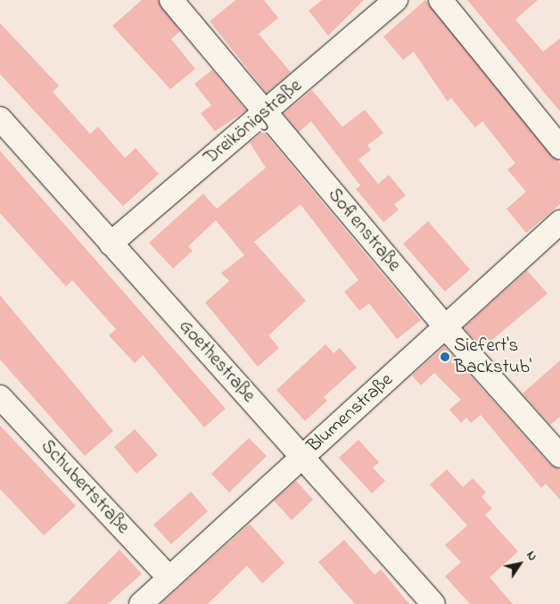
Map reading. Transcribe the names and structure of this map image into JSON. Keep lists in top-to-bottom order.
{
  "streets": {
    "street": [
      "Dreikönigstraße",
      "Sofienstraße",
      "Goethestraße",
      "Blumenstraße",
      "Schubertstraße"
    ]
  },
  "crossings": [
    ["Dreikönigstraße", "Sofienstraße"],
    ["Dreikönigstraße", "Goethestraße"],
    ["Sofienstraße", "Blumenstraße"],
    ["Goethestraße", "Blumenstraße"],
    ["Blumenstraße", "Schubertstraße"]
  ],
  "places": ["Siefert's Backstub'"],
  "north": "top right"
}
